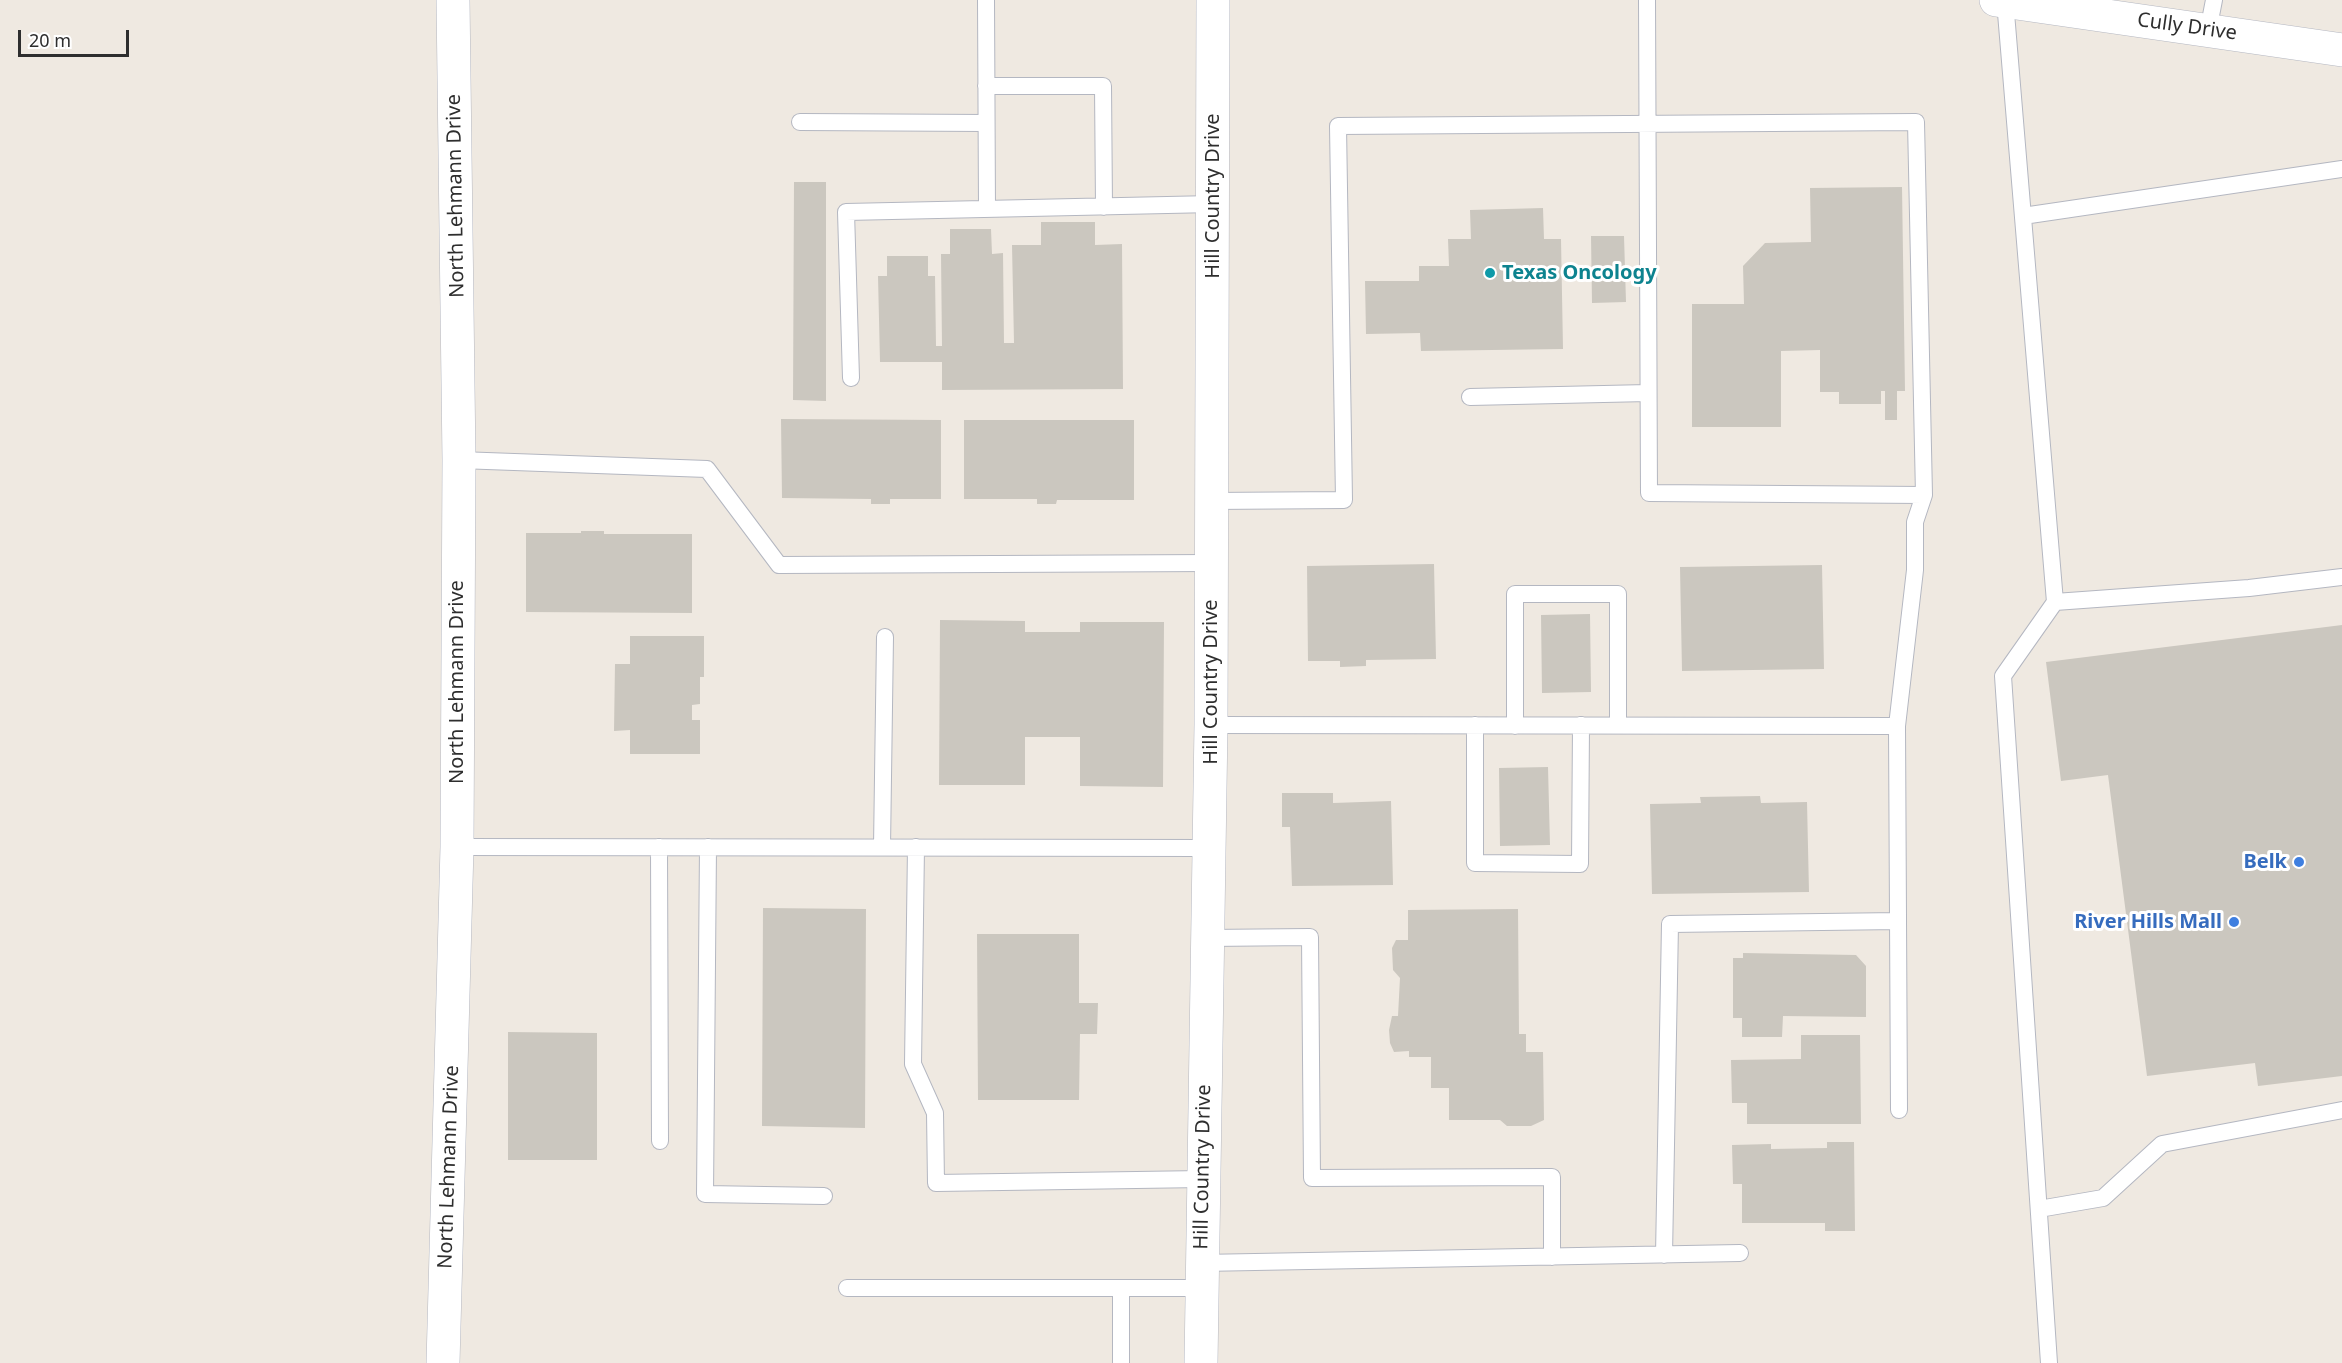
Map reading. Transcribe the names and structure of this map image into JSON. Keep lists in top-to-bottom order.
{
  "streets": {
    "street": ["Cully Drive", "North Lehmann Drive", "Hill Country Drive"]
  },
  "places": ["Texas Oncology", "Belk", "River Hills Mall"],
  "scale_bar": "20 m"
}
